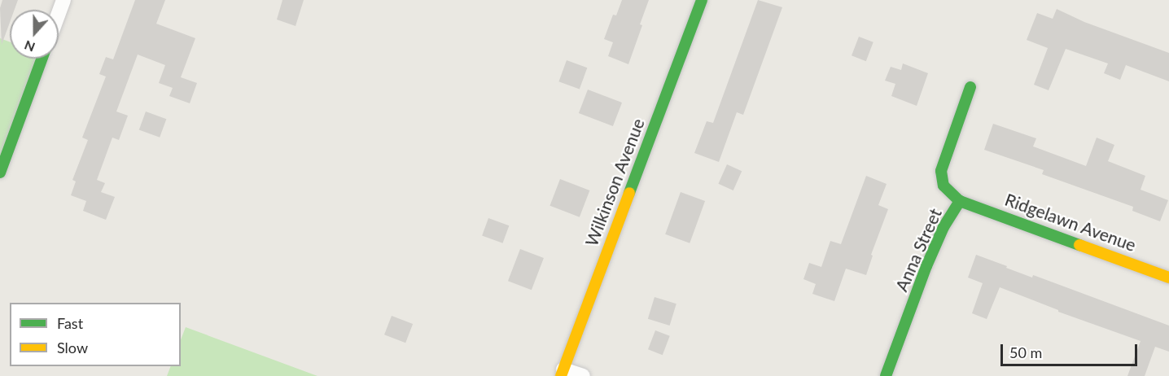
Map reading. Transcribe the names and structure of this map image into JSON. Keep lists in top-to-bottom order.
{
  "streets": {
    "street": ["Wilkinson Avenue", "Ridgelawn Avenue", "Anna Street"]
  },
  "crossings": [
    ["Ridgelawn Avenue", "Anna Street"]
  ],
  "legend": ["Fast", "Slow"],
  "scale_bar": "50 m",
  "north": "bottom"
}
